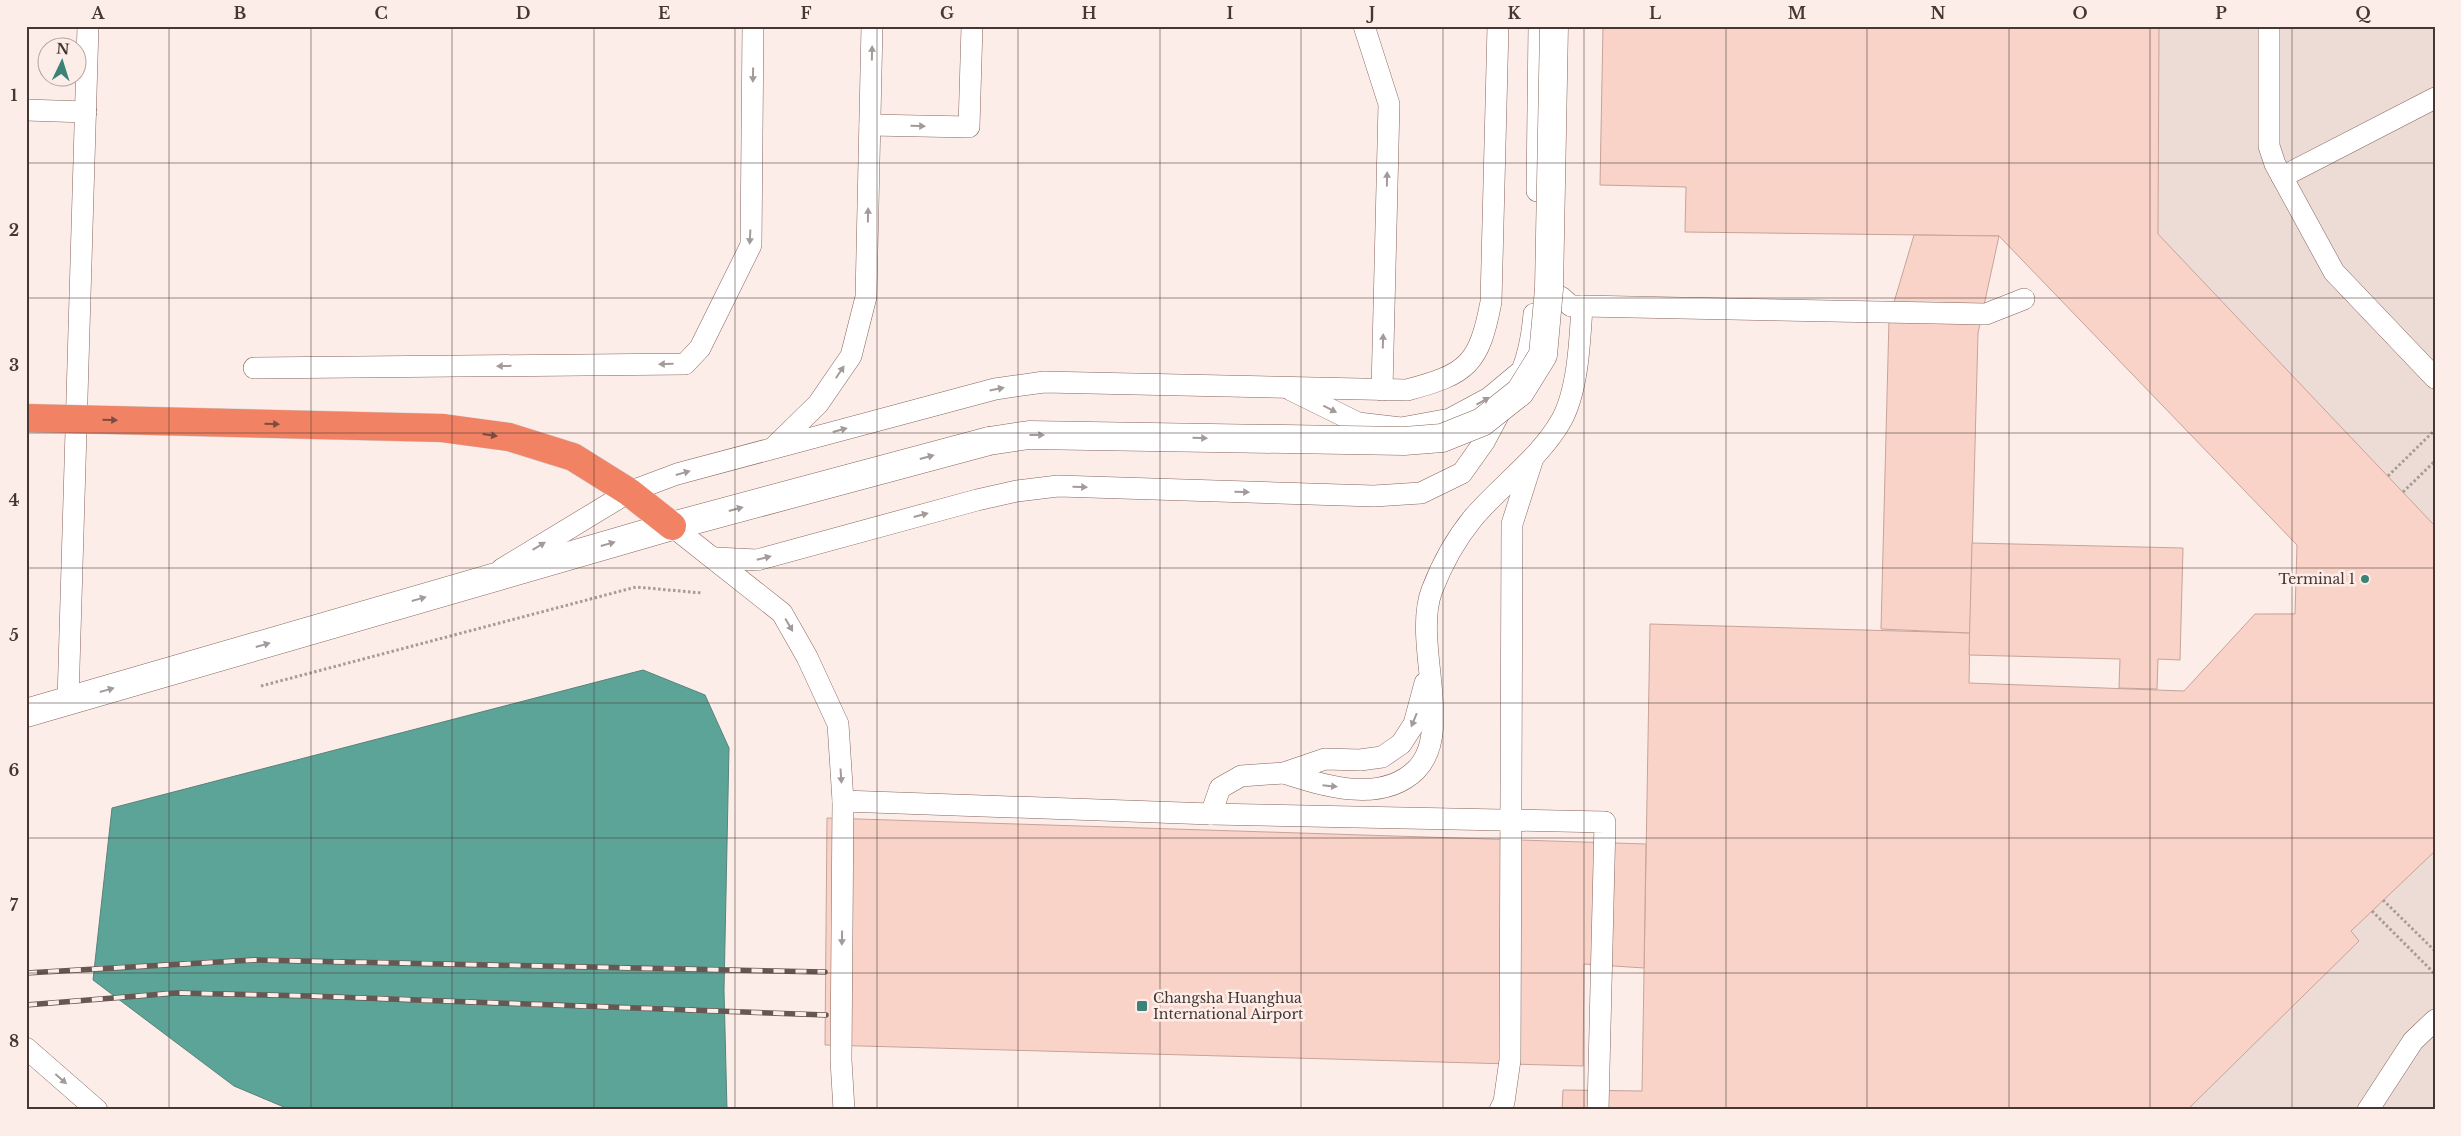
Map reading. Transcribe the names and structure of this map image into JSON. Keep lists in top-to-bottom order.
{
  "places": {
    "other": ["Terminal 1"],
    "transit": ["Changsha Huanghua International Airport"]
  },
  "north": "top",
  "grid": {
    "columns": [
      "A",
      "B",
      "C",
      "D",
      "E",
      "F",
      "G",
      "H",
      "I",
      "J",
      "K",
      "L",
      "M",
      "N",
      "O",
      "P",
      "Q"
    ],
    "rows": [
      "1",
      "2",
      "3",
      "4",
      "5",
      "6",
      "7",
      "8"
    ]
  }
}
